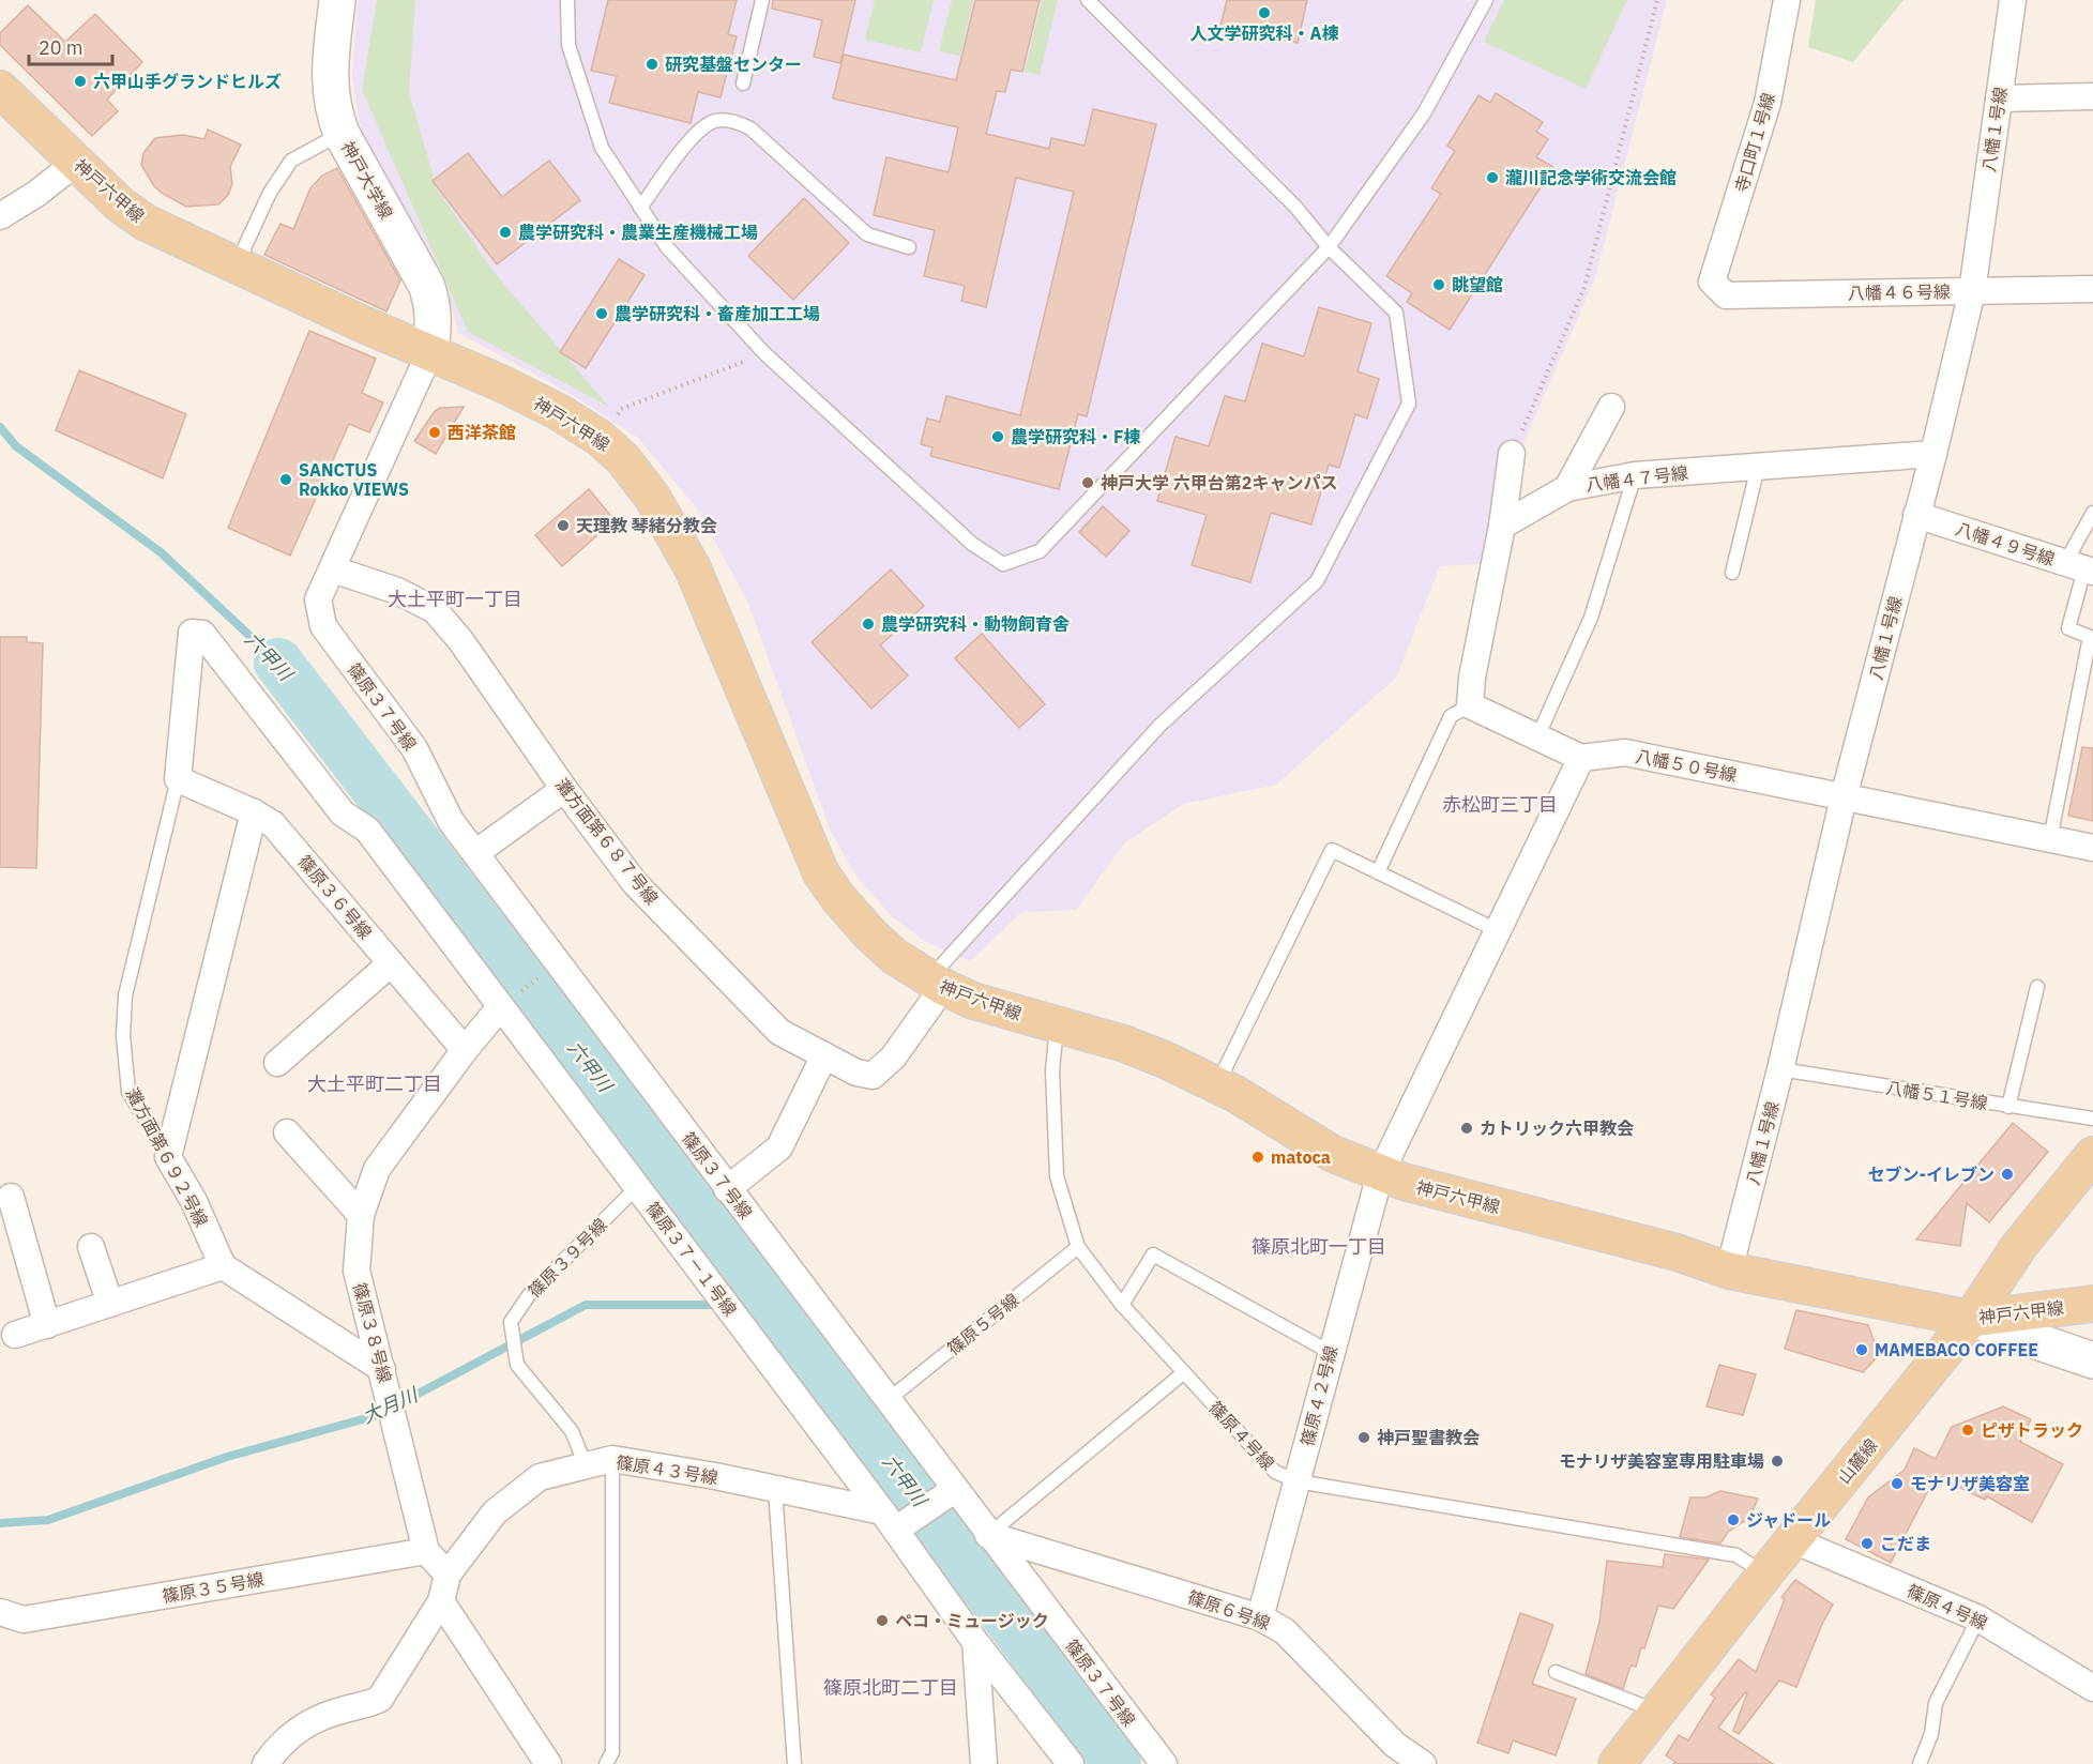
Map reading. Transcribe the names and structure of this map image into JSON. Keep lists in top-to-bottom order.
{
  "streets": {
    "main road": ["神戸六甲線", "山麓線"],
    "street": [
      "八幡１号線",
      "寺口町１号線",
      "神戸大学線",
      "八幡４６号線",
      "八幡４７号線",
      "八幡４９号線",
      "篠原３７号線",
      "八幡５０号線",
      "灘方面第６８７号線",
      "篠原３６号線",
      "灘方面第６９２号線",
      "篠原３７－１号線",
      "篠原３８号線",
      "篠原４２号線",
      "篠原４号線",
      "篠原４３号線",
      "篠原３５号線",
      "篠原６号線"
    ],
    "lane": ["八幡５１号線", "篠原３９号線", "篠原５号線"]
  },
  "crossings": [
    ["八幡１号線", "神戸六甲線"],
    ["八幡１号線", "八幡４６号線"],
    ["八幡１号線", "八幡４７号線"],
    ["八幡１号線", "八幡４９号線"],
    ["八幡１号線", "八幡５０号線"],
    ["八幡１号線", "八幡５１号線"],
    ["寺口町１号線", "八幡４６号線"],
    ["神戸大学線", "神戸六甲線"],
    ["神戸大学線", "篠原３７号線"],
    ["神戸六甲線", "篠原３７号線"],
    ["神戸六甲線", "灘方面第６８７号線"],
    ["神戸六甲線", "篠原４２号線"],
    ["神戸六甲線", "篠原４号線"],
    ["神戸六甲線", "山麓線"],
    ["篠原３７号線", "灘方面第６８７号線"],
    ["篠原３７号線", "篠原５号線"],
    ["篠原３７号線", "篠原６号線"],
    ["篠原３６号線", "灘方面第６９２号線"],
    ["篠原３６号線", "篠原３８号線"],
    ["灘方面第６９２号線", "篠原３７－１号線"],
    ["篠原３９号線", "篠原３７－１号線"],
    ["篠原３９号線", "篠原４３号線"],
    ["篠原３７－１号線", "篠原３８号線"],
    ["篠原３７－１号線", "篠原４３号線"],
    ["篠原５号線", "篠原４号線"],
    ["篠原３８号線", "篠原４３号線"],
    ["篠原３８号線", "篠原３５号線"],
    ["篠原４２号線", "篠原４号線"],
    ["篠原４２号線", "篠原６号線"],
    ["篠原４号線", "山麓線"]
  ],
  "districts": [
    "大土平町一丁目",
    "赤松町三丁目",
    "大土平町二丁目",
    "篠原北町一丁目",
    "篠原北町二丁目"
  ],
  "water": ["六甲川", "大月川"],
  "places": [
    "人文学研究科・A棟",
    "研究基盤センター",
    "六甲山手グランドヒルズ",
    "瀧川記念学術交流会館",
    "農学研究科・農業生産機械工場",
    "眺望館",
    "農学研究科・畜産加工工場",
    "西洋茶館",
    "農学研究科・F棟",
    "SANCTUS Rokko VIEWS",
    "神戸大学 六甲台第2キャンパス",
    "天理教 琴緒分教会",
    "農学研究科・動物飼育舎",
    "カトリック六甲教会",
    "matoca",
    "セブン-イレブン",
    "MAMEBACO COFFEE",
    "ピザトラック",
    "神戸聖書教会",
    "モナリザ美容室専用駐車場",
    "モナリザ美容室",
    "ジャドール",
    "こだま",
    "ペコ・ミュージック"
  ],
  "scale_bar": "20 m"
}
